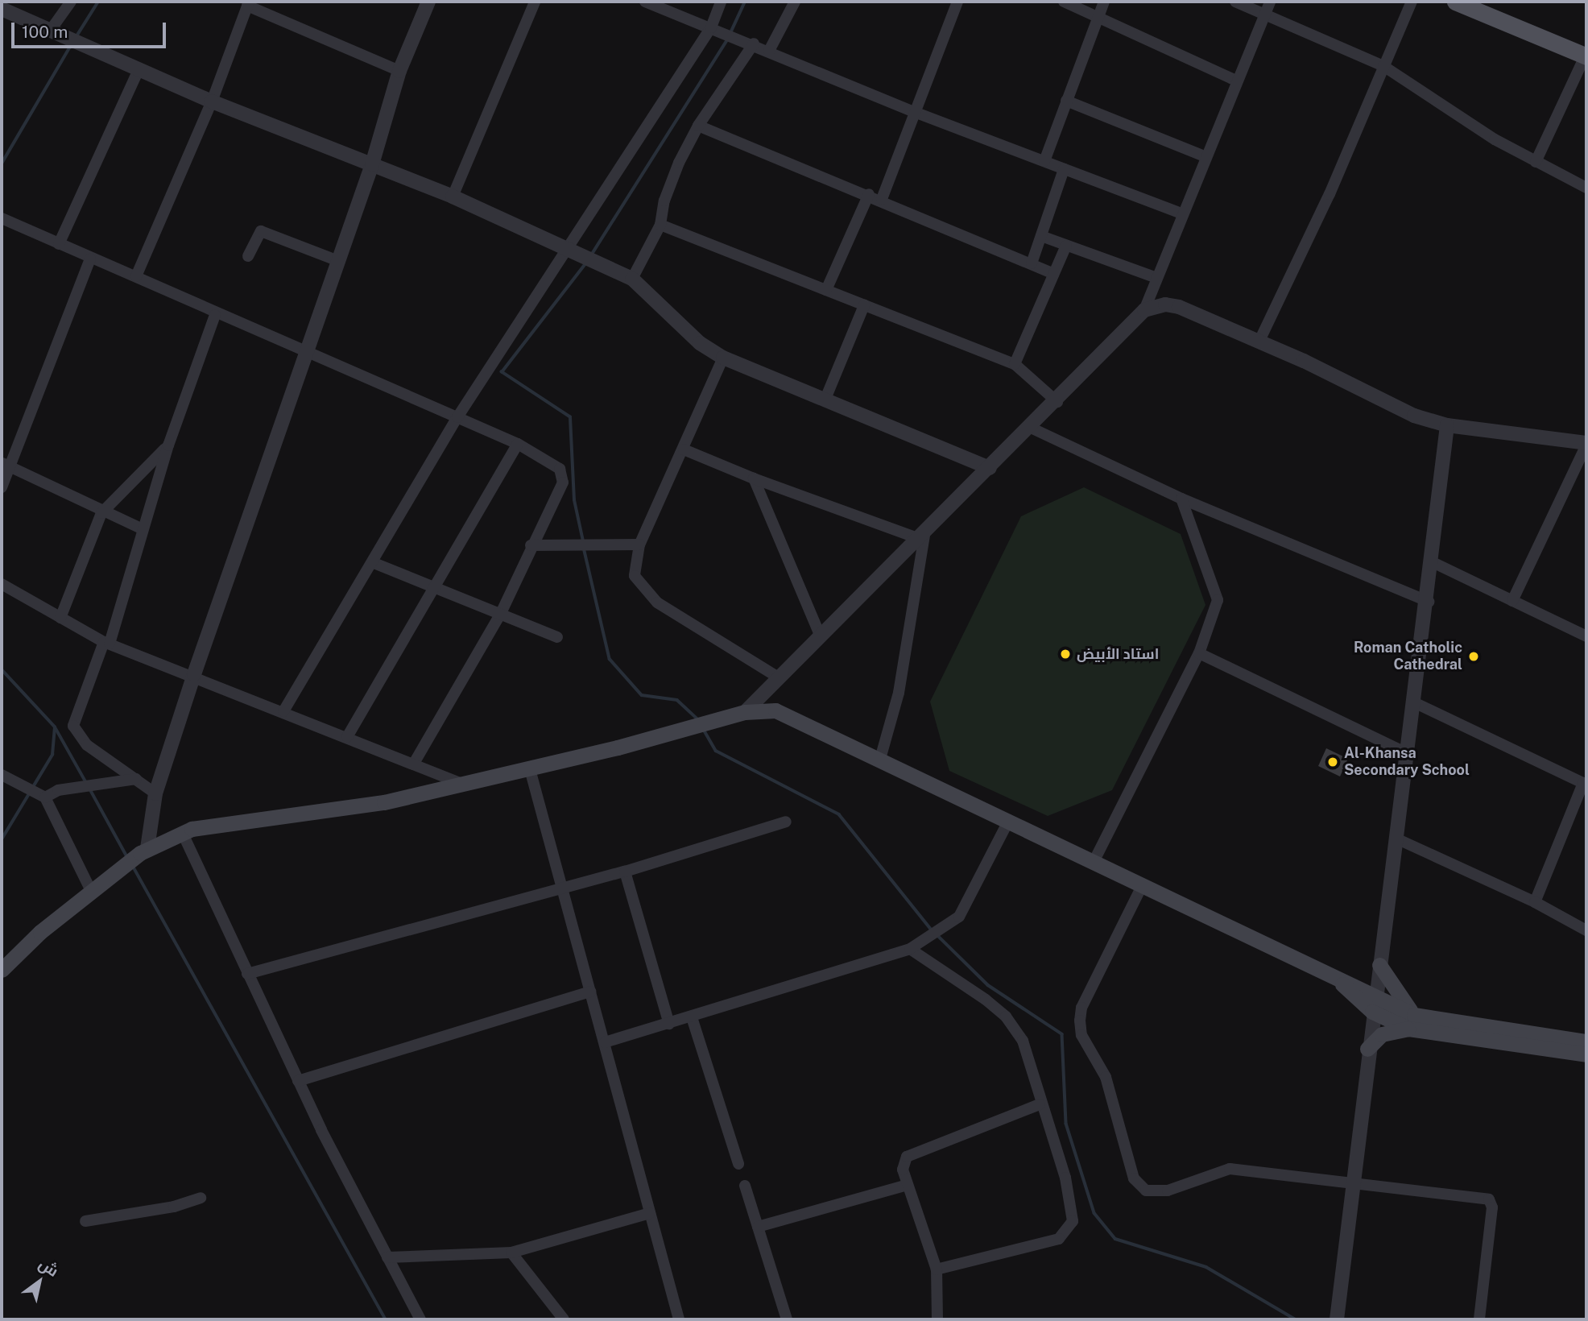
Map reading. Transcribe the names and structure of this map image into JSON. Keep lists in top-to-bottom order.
{
  "places": ["استاد الأبيض", "Roman Catholic Cathedral", "Al-Khansa Secondary School"],
  "scale_bar": "100 m",
  "north": "top right"
}
